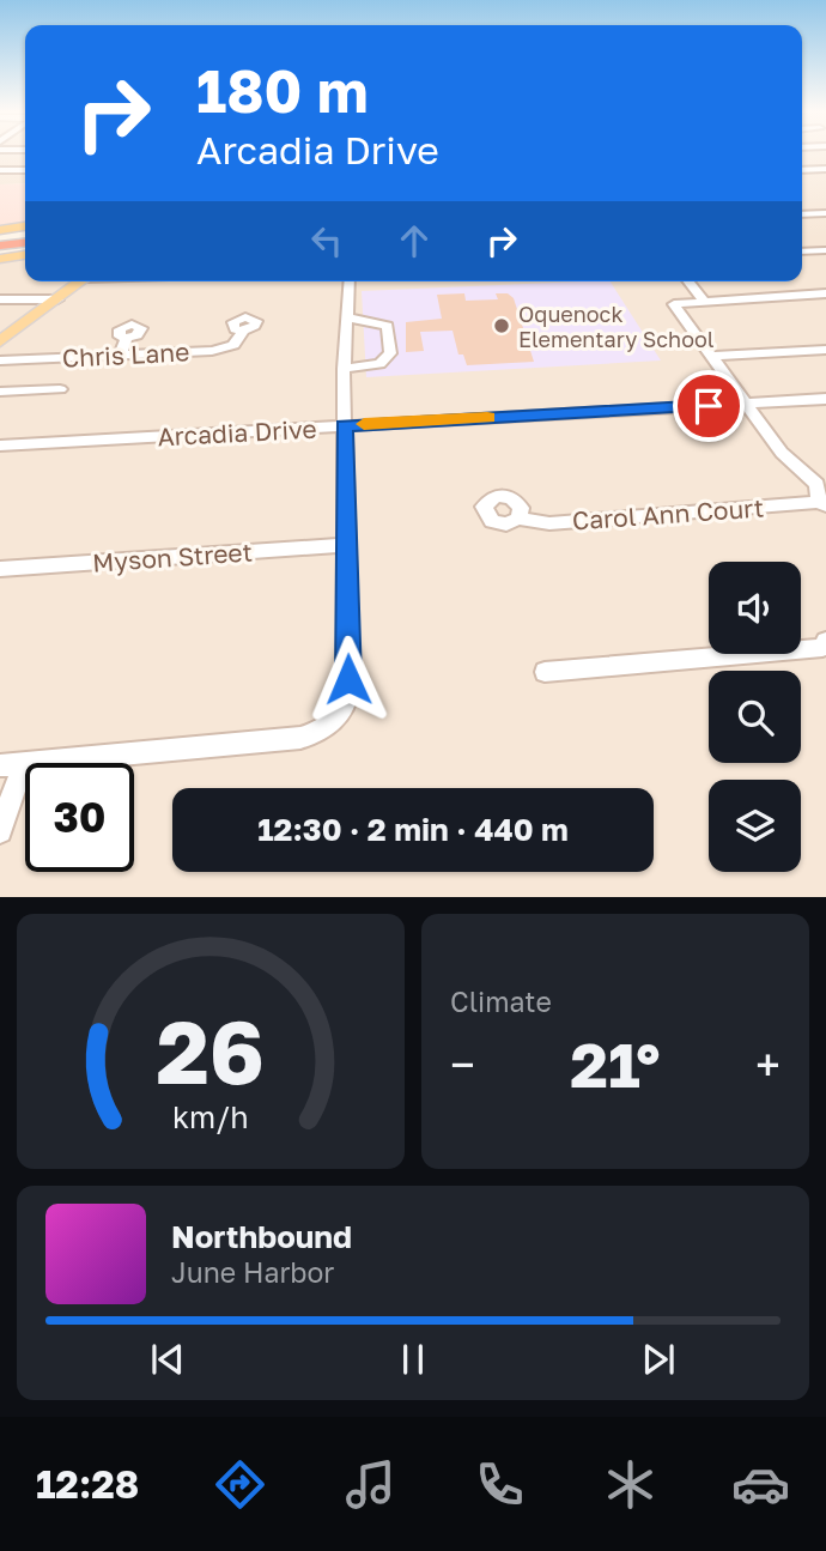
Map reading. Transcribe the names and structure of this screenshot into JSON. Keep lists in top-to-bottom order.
{
  "streets": {
    "street": [
      "Chris Lane",
      "Arcadia Drive",
      "Carol Ann Court",
      "Myson Street"
    ]
  },
  "places": ["Oquenock Elementary School"],
  "page": {
    "turn": ["180 m", "Arcadia Drive"],
    "limit": "30",
    "trip": "12:30 · 2 min · 440 m",
    "tile": "Climate",
    "heat": ["−", "21°", "+"],
    "song": ["Northbound", "June Harbor"],
    "tabs": "12:28",
    "gauge": ["26", "km/h"]
  }
}
